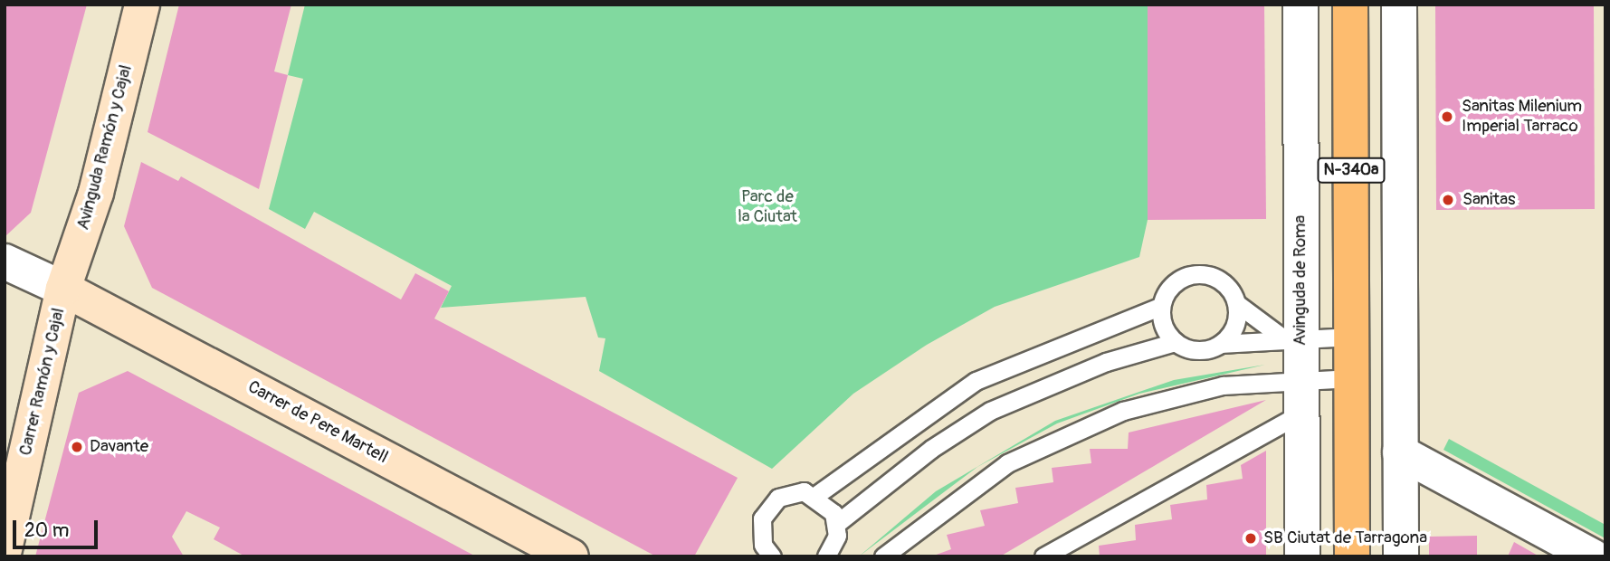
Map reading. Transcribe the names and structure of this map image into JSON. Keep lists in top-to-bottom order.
{
  "streets": {
    "main road": ["N-340a"],
    "street": [
      "Avinguda Ramón y Cajal",
      "Avinguda de Roma",
      "Carrer Ramón y Cajal",
      "Carrer de Pere Martell"
    ]
  },
  "crossings": [
    ["Avinguda Ramón y Cajal", "Carrer Ramón y Cajal"],
    ["Avinguda Ramón y Cajal", "Carrer de Pere Martell"],
    ["Carrer Ramón y Cajal", "Carrer de Pere Martell"]
  ],
  "parks": ["Parc de la Ciutat"],
  "places": [
    "Sanitas Milenium Imperial Tarraco",
    "Sanitas",
    "Davante",
    "SB Ciutat de Tarragona"
  ],
  "scale_bar": "20 m"
}
